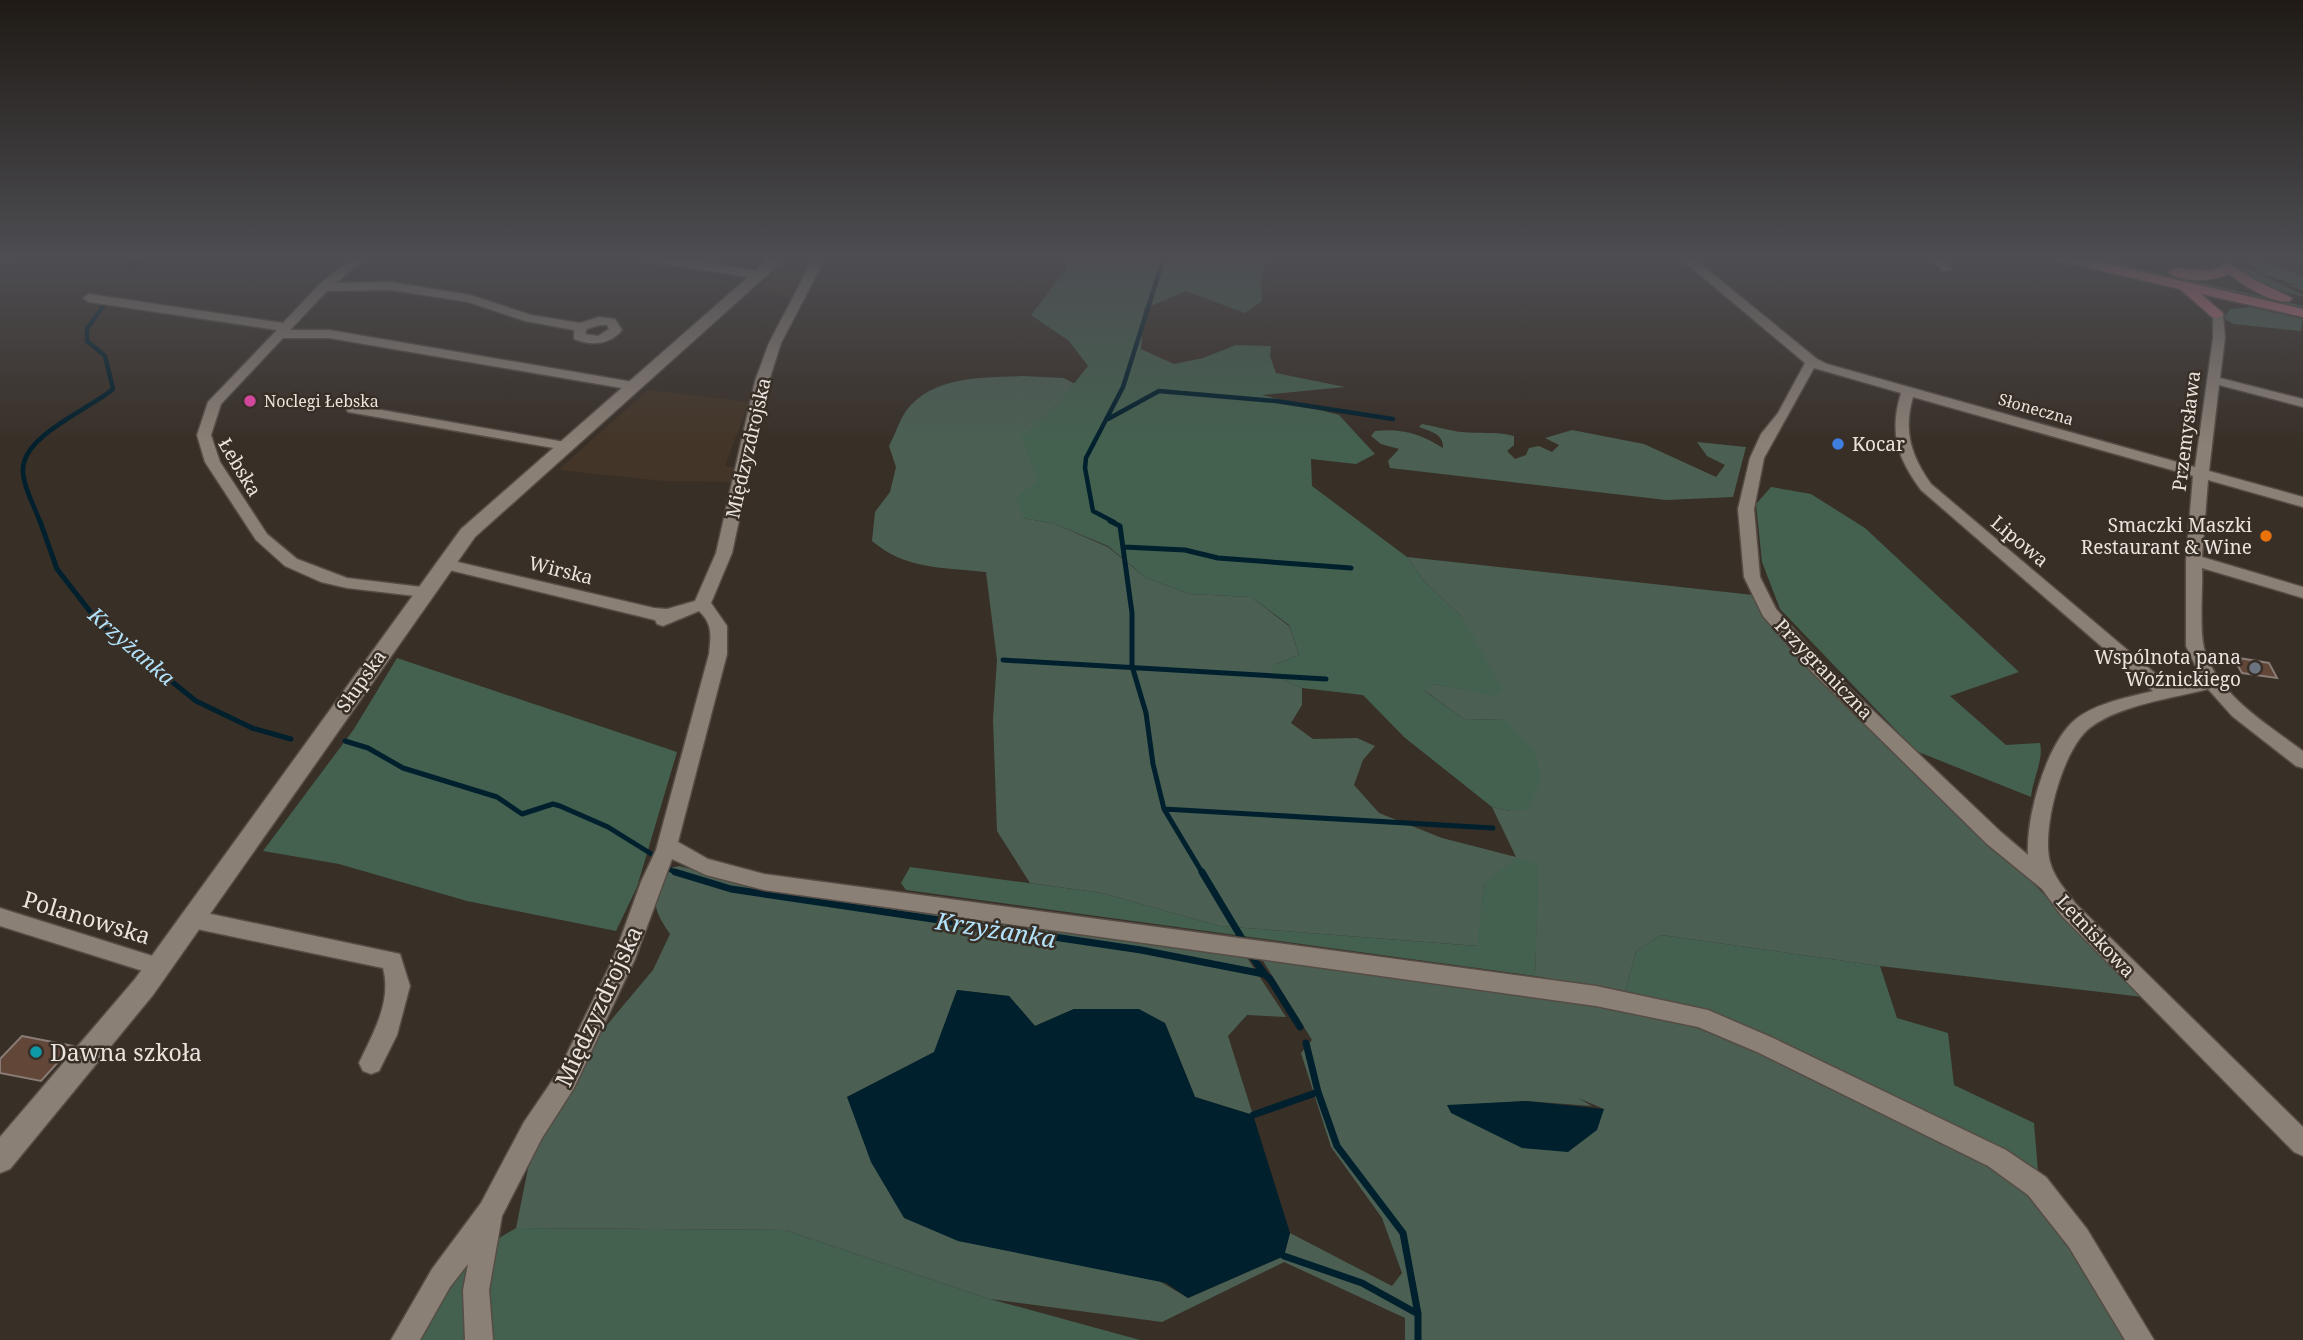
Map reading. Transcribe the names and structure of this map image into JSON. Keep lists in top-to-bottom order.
{
  "streets": {
    "street": [
      "Słoneczna",
      "Przemysława",
      "Międzyzdrojska",
      "Łebska",
      "Lipowa",
      "Wirska",
      "Przygraniczna",
      "Słupska",
      "Polanowska",
      "Letniskowa"
    ]
  },
  "crossings": [
    ["Słoneczna", "Przemysława"],
    ["Słoneczna", "Lipowa"],
    ["Słoneczna", "Przygraniczna"],
    ["Przemysława", "Letniskowa"],
    ["Międzyzdrojska", "Wirska"],
    ["Łebska", "Słupska"],
    ["Lipowa", "Letniskowa"],
    ["Wirska", "Słupska"],
    ["Przygraniczna", "Letniskowa"],
    ["Słupska", "Polanowska"]
  ],
  "water": ["Krzyżanka"],
  "places": [
    "Noclegi Łebska",
    "Kocar",
    "Smaczki Maszki Restaurant & Wine",
    "Wspólnota pana Woźnickiego",
    "Dawna szkoła"
  ]
}
